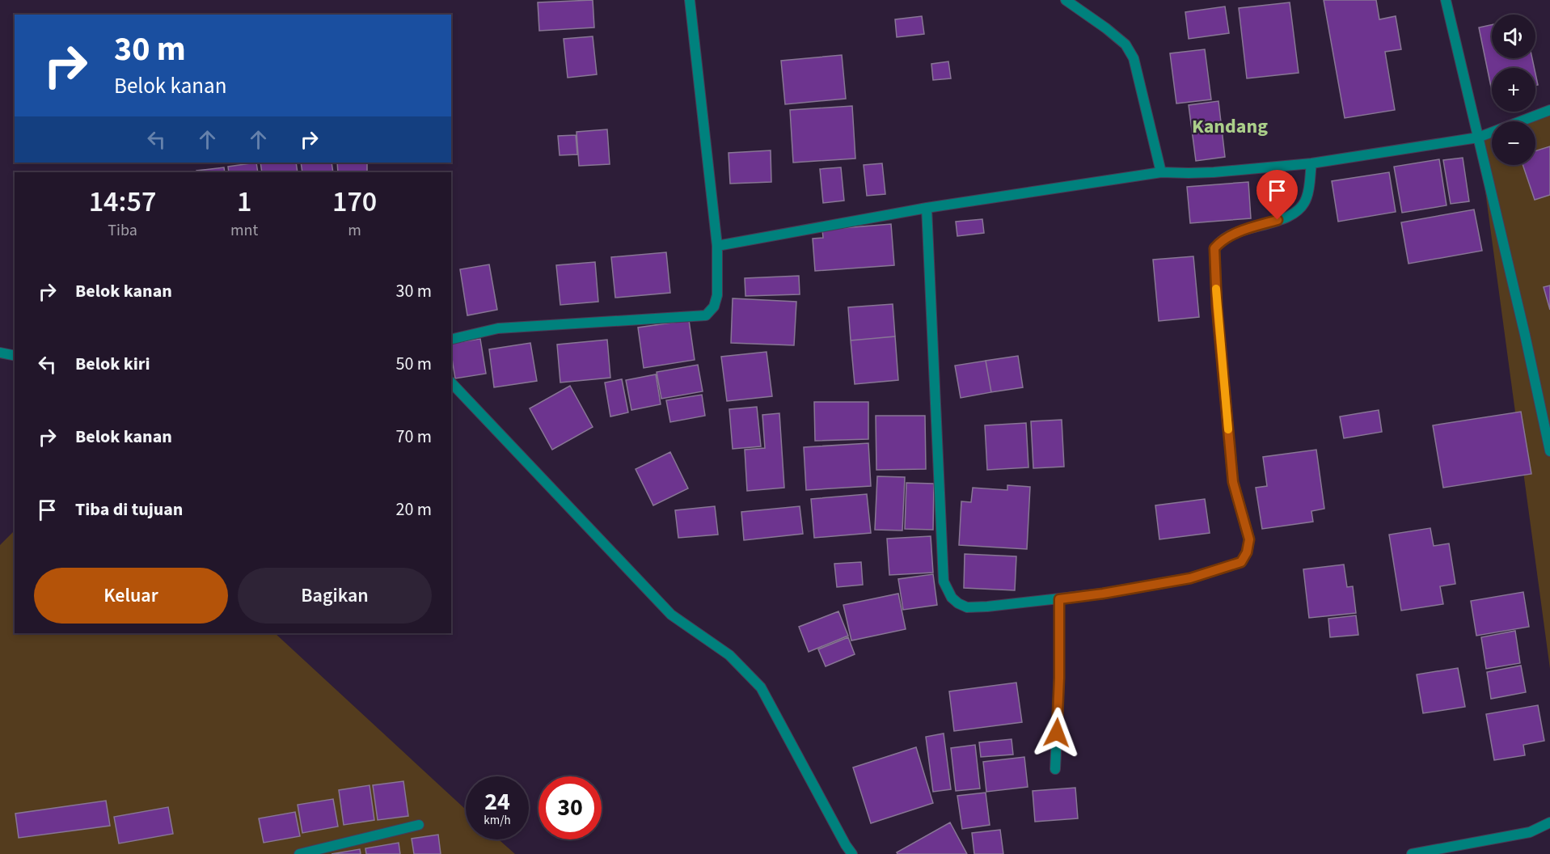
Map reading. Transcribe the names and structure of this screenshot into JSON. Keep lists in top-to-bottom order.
{
  "districts": ["Kandang"],
  "page": {
    "map_buttons": ["+", "−"],
    "turn": ["30 m", "Belok kanan"],
    "eta": [
      "14:57",
      "Tiba",
      "1",
      "mnt",
      "170",
      "m"
    ],
    "list": [
      {
        "name": "Belok kanan",
        "value": "30 m"
      },
      {
        "name": "Belok kiri",
        "value": "50 m"
      },
      {
        "name": "Belok kanan",
        "value": "70 m"
      },
      {
        "name": "Tiba di tujuan",
        "value": "20 m"
      }
    ],
    "buttons": ["Keluar", "Bagikan"],
    "speed": "24 km/h",
    "limit": "30"
  }
}
